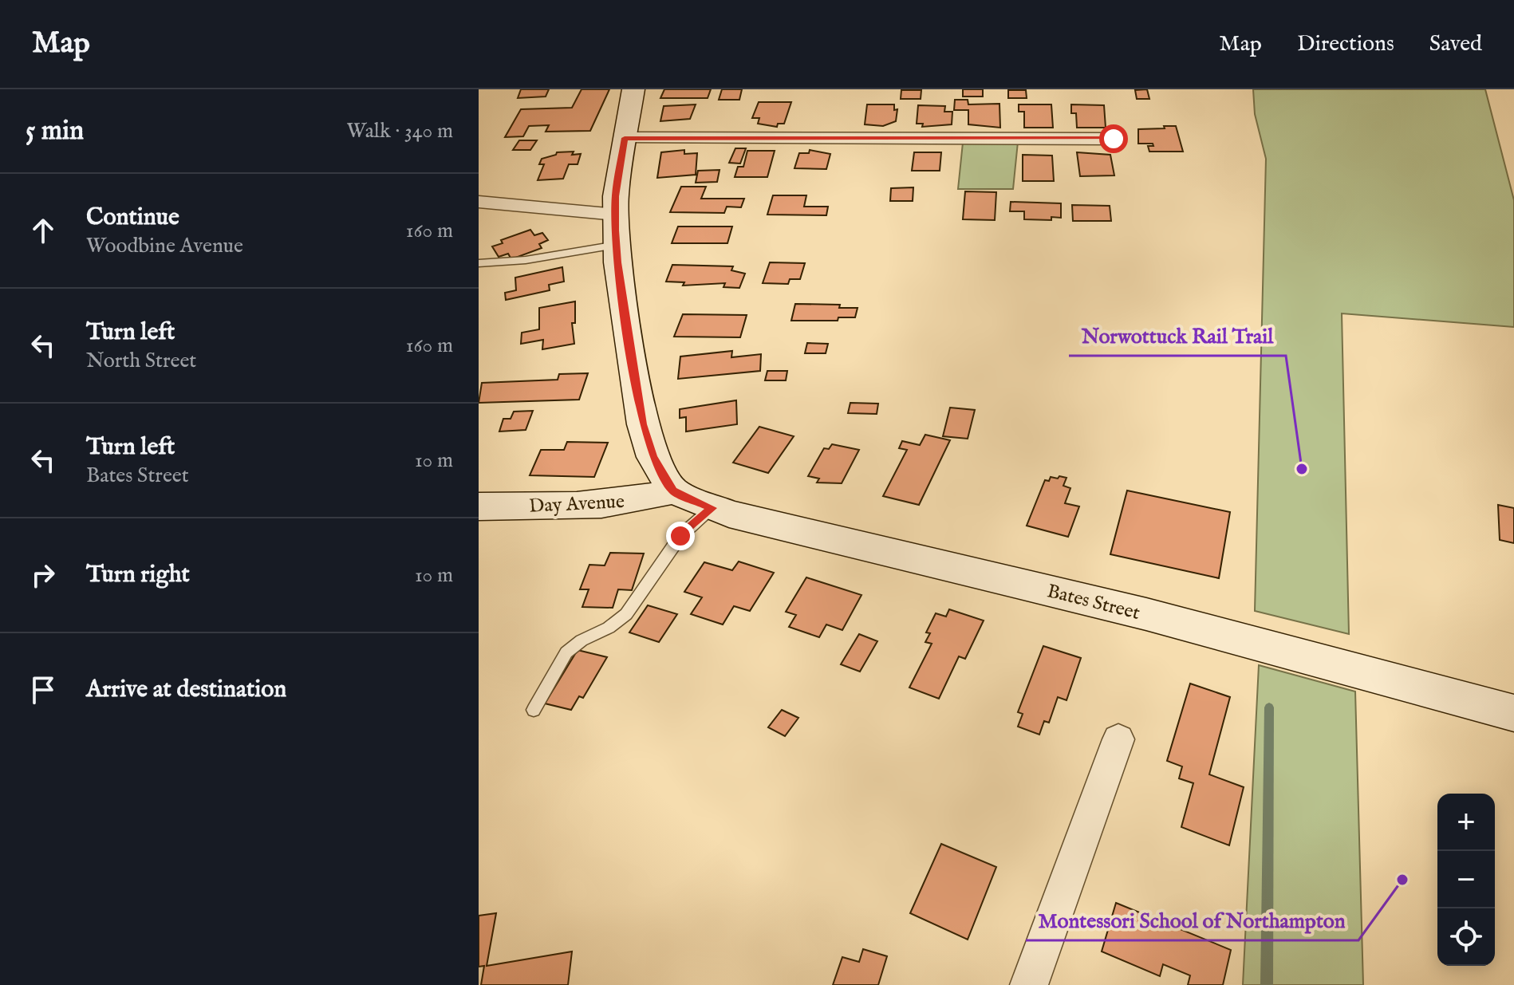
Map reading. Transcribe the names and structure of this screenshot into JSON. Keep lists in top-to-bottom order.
{
  "streets": {
    "street": ["Day Avenue", "Bates Street"]
  },
  "crossings": [
    ["Day Avenue", "Bates Street"]
  ],
  "places": ["Norwottuck Rail Trail", "Montessori School of Northampton"],
  "page": {
    "header": "Map",
    "nav": ["Map", "Directions", "Saved"],
    "heading": ["5 min", "Walk · 340 m"],
    "list": [
      ["Continue", "Woodbine Avenue", "160 m"],
      ["Turn left", "North Street", "160 m"],
      ["Turn left", "Bates Street", "10 m"],
      ["Turn right", "10 m"],
      "Arrive at destination"
    ],
    "map_buttons": ["+", "−"]
  }
}
